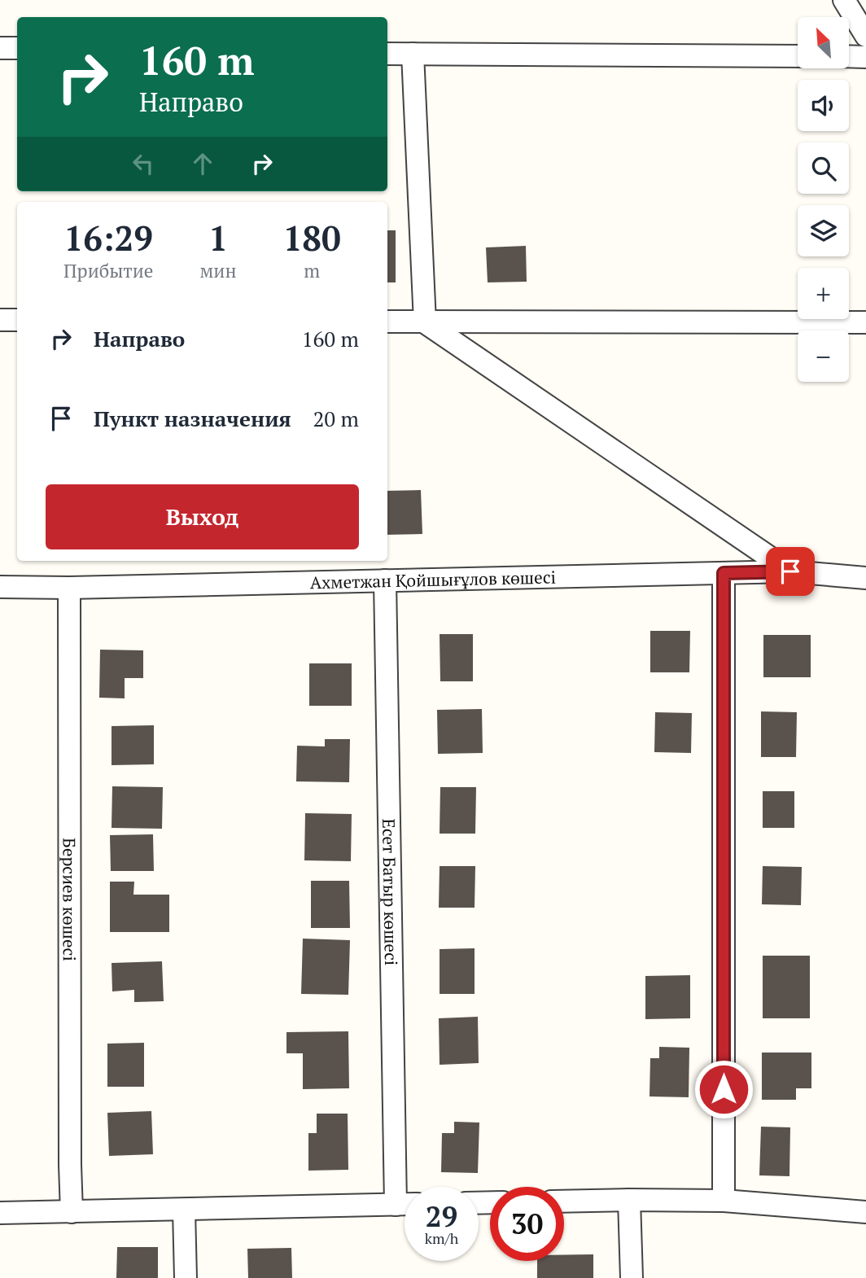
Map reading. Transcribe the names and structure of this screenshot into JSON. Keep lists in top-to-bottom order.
{
  "streets": {
    "street": ["Ахметжан Қойшығұлов көшесі", "Есет Батыр көшесі", "Берсиев көшесі"]
  },
  "crossings": [
    ["Ахметжан Қойшығұлов көшесі", "Есет Батыр көшесі"],
    ["Ахметжан Қойшығұлов көшесі", "Берсиев көшесі"]
  ],
  "north": "top left",
  "page": {
    "map_buttons": ["+", "−"],
    "turn": ["160 m", "Направо"],
    "eta": [
      "16:29",
      "Прибытие",
      "1",
      "мин",
      "180",
      "m"
    ],
    "list": [
      {
        "name": "Направо",
        "value": "160 m"
      },
      {
        "name": "Пункт назначения",
        "value": "20 m"
      }
    ],
    "buttons": "Выход",
    "speed": "29 km/h",
    "limit": "30"
  }
}
